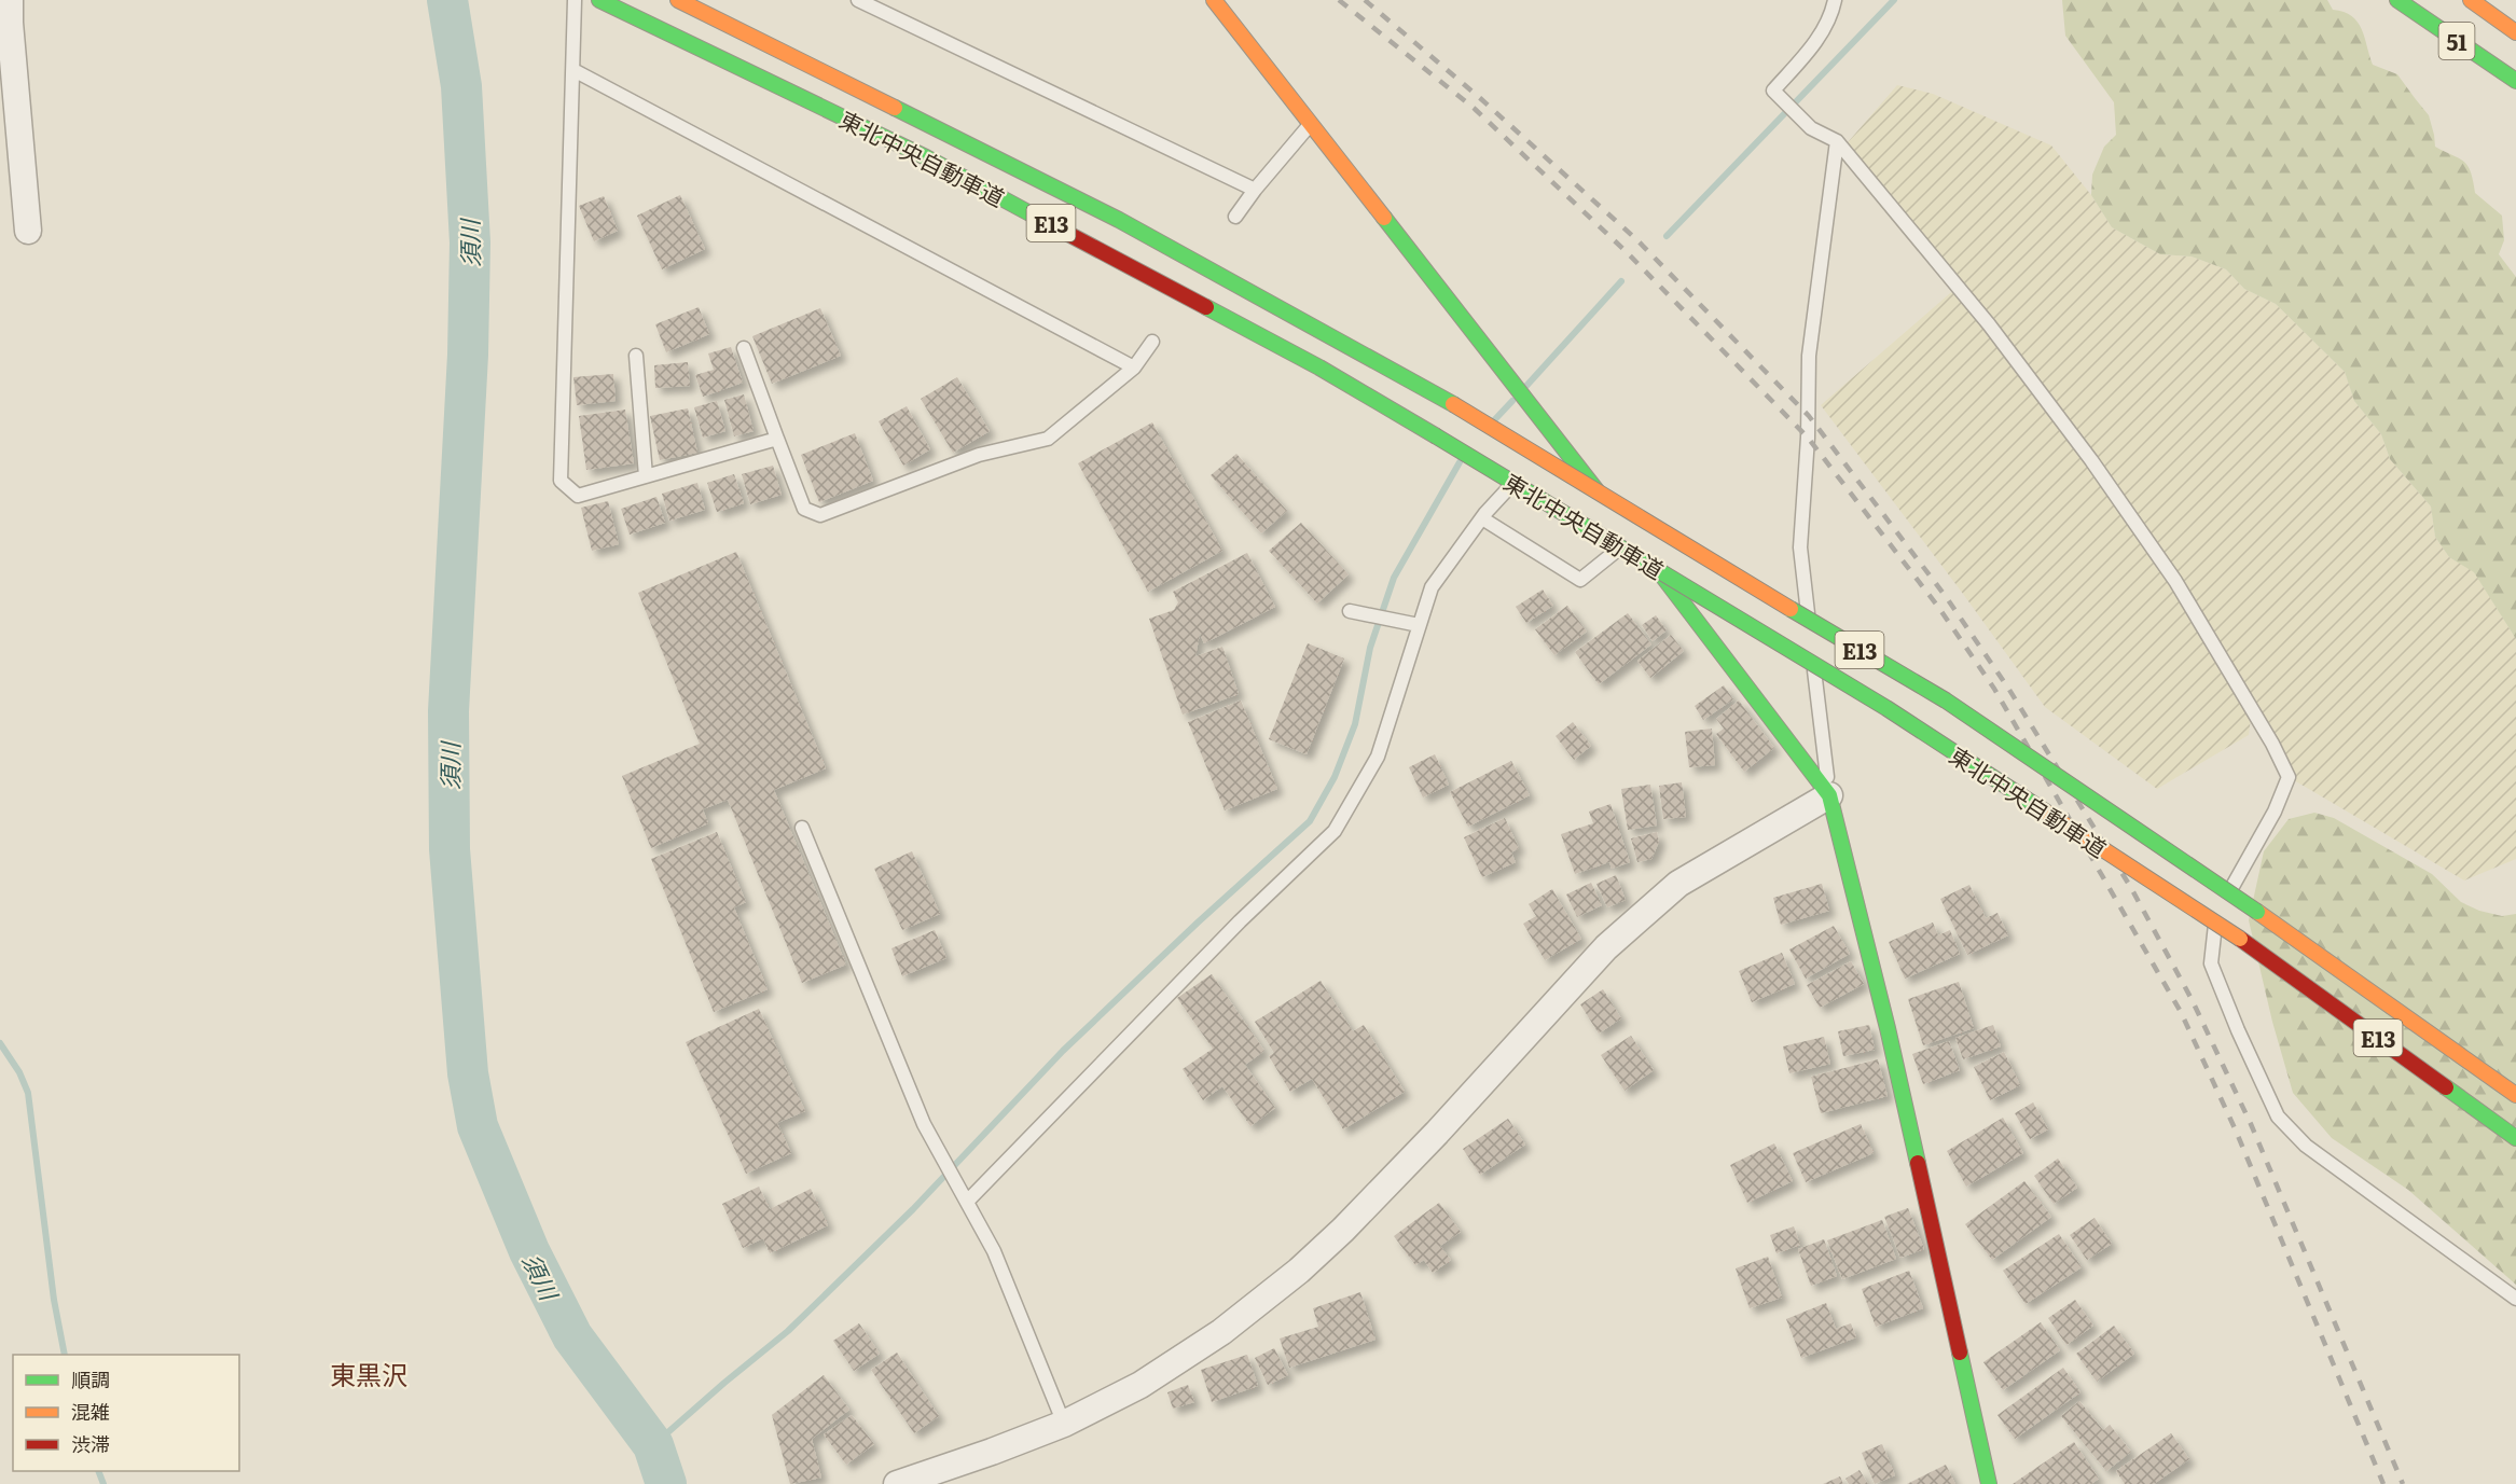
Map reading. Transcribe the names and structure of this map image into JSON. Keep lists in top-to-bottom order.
{
  "streets": {
    "main road": ["51", "東北中央自動車道", "E13"]
  },
  "districts": ["東黒沢"],
  "water": ["須川"],
  "legend": ["順調", "混雑", "渋滞"]
}
